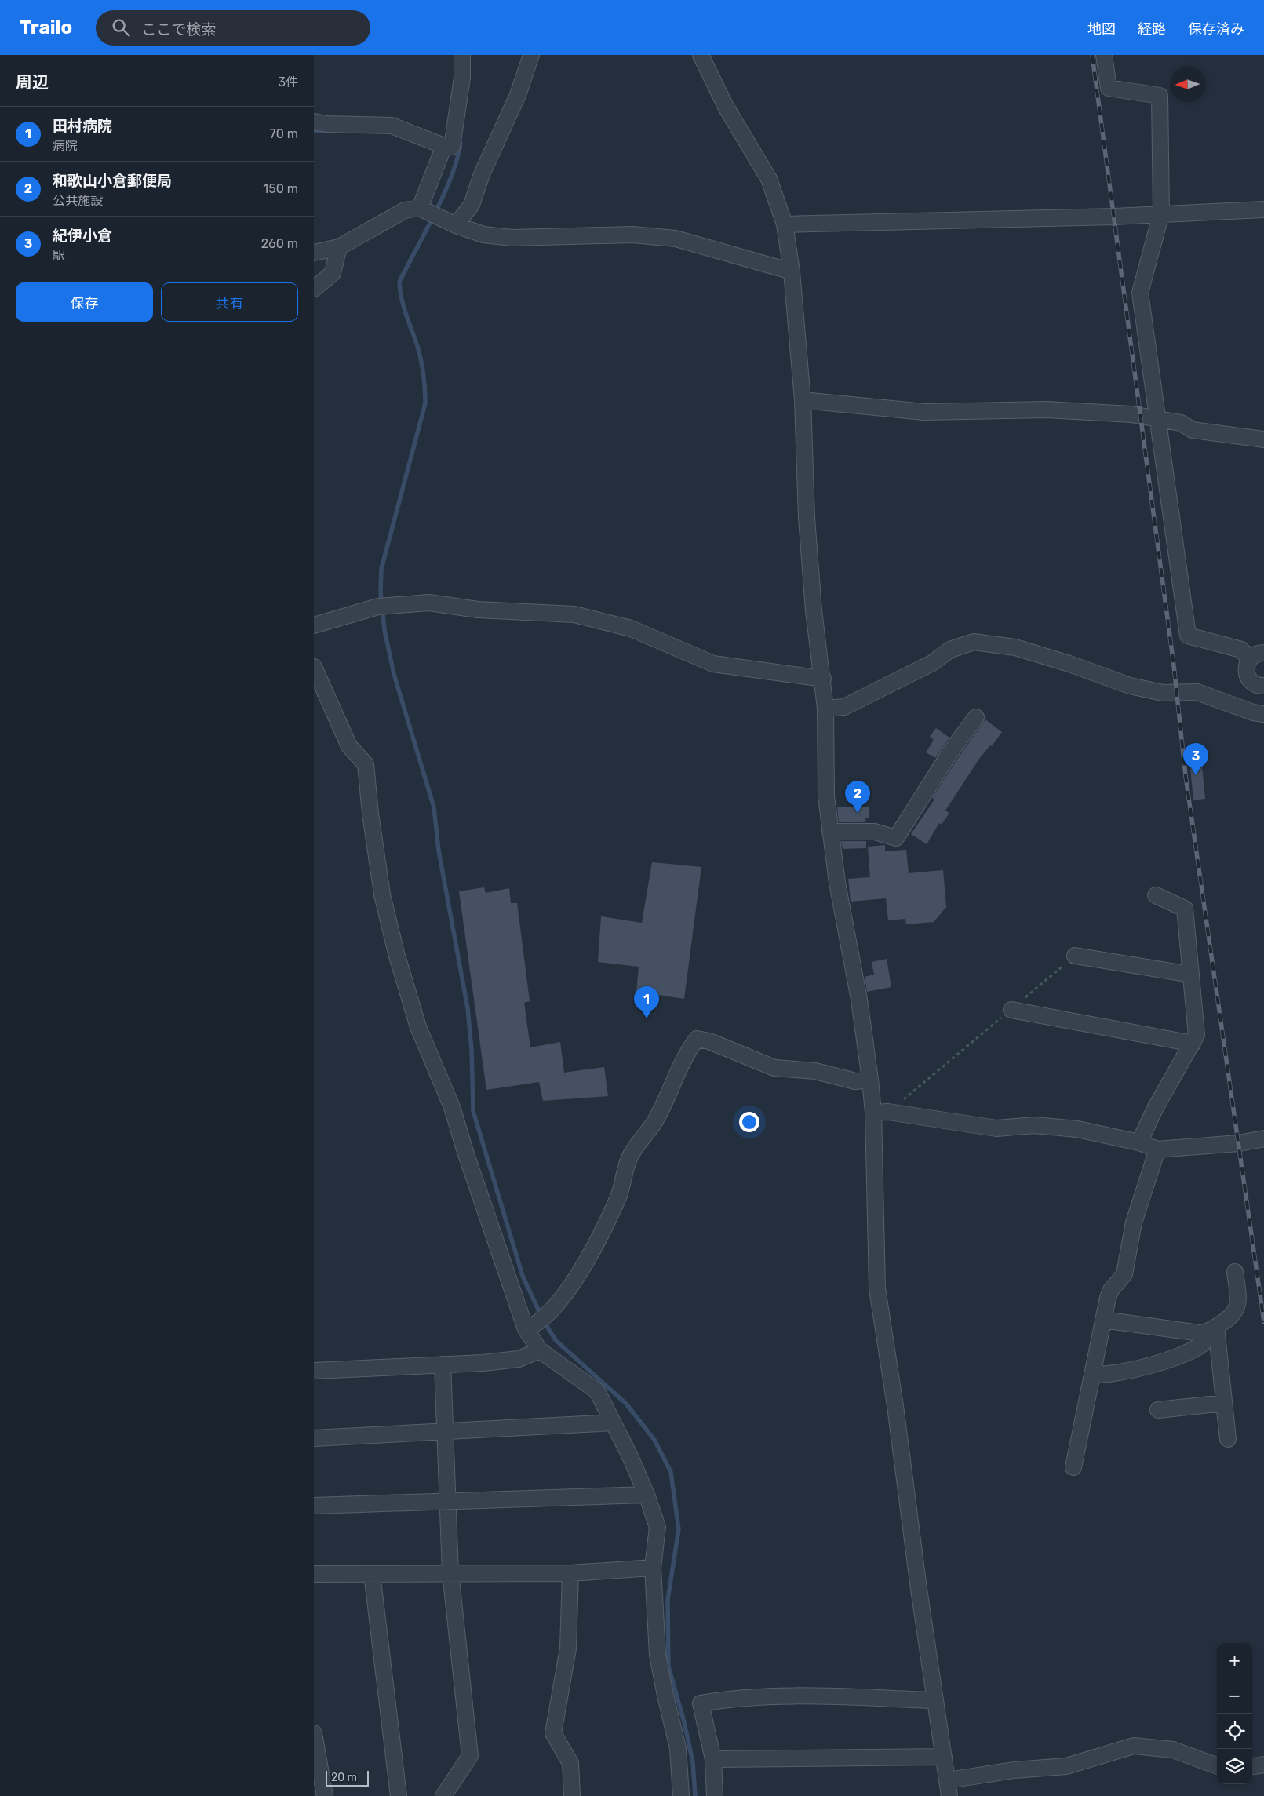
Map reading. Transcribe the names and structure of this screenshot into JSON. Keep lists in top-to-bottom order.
{
  "scale_bar": "20 m",
  "north": "left",
  "page": {
    "header": "Trailo",
    "search": "ここで検索",
    "nav": ["地図", "経路", "保存済み"],
    "heading": ["周辺", "3件"],
    "list": [
      {
        "mark": "1",
        "name": "田村病院",
        "note": "病院",
        "value": "70 m"
      },
      {
        "mark": "2",
        "name": "和歌山小倉郵便局",
        "note": "公共施設",
        "value": "150 m"
      },
      {
        "mark": "3",
        "name": "紀伊小倉",
        "note": "駅",
        "value": "260 m"
      }
    ],
    "buttons": ["保存", "共有"],
    "pins": ["3", "2", "1"],
    "map_buttons": ["+", "−"],
    "scale": "20 m"
  }
}
